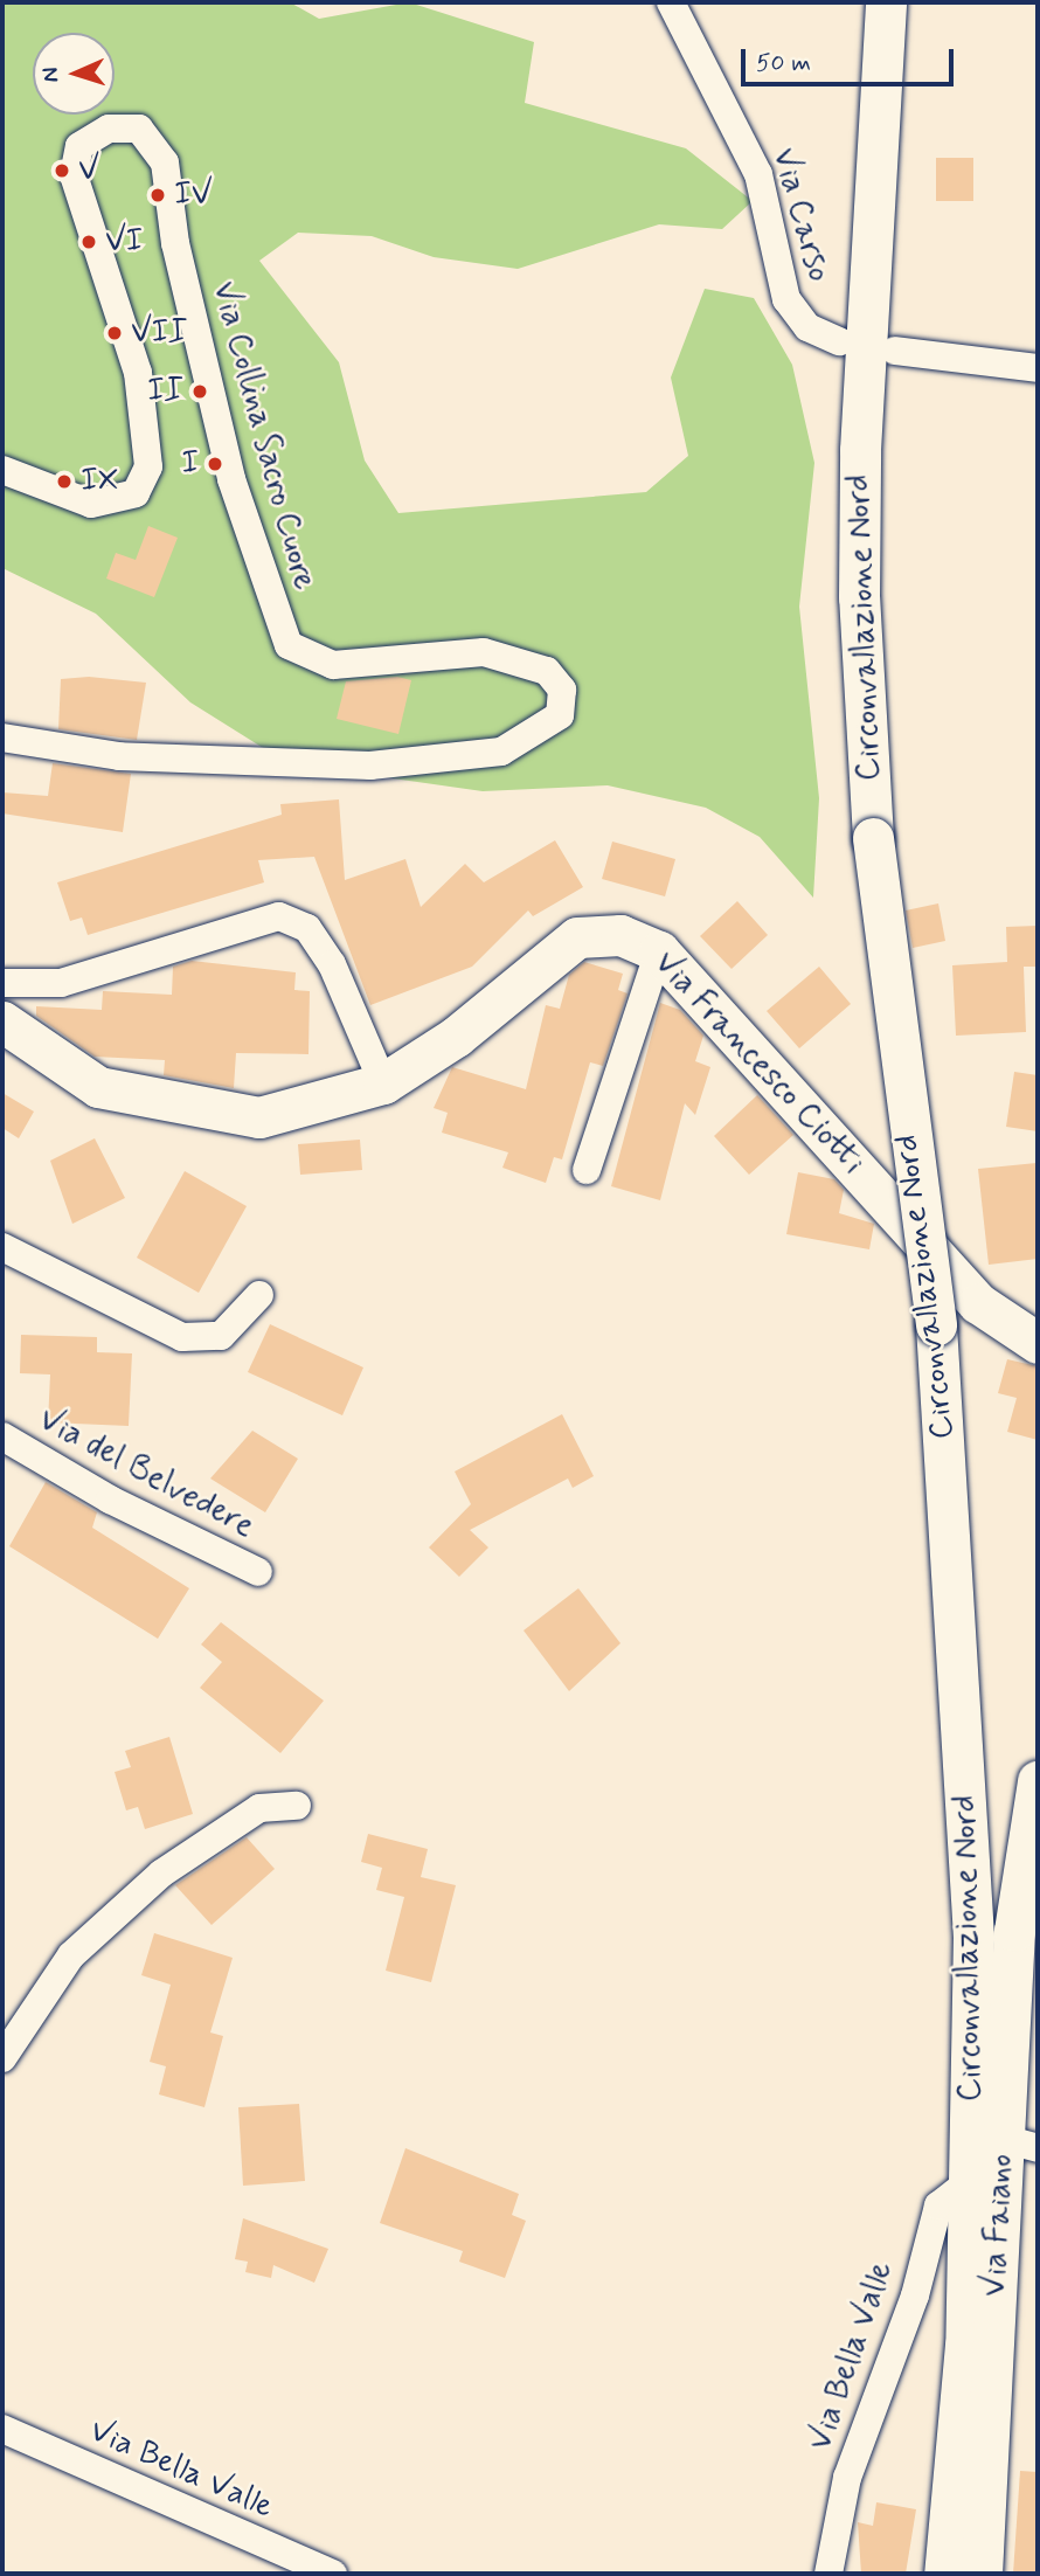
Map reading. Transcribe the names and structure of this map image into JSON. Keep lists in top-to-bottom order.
{
  "streets": {
    "main road": ["Circonvallazione Nord", "Via Francesco Ciotti", "Via Faiano"],
    "street": [
      "Via Carso",
      "Via Collina Sacro Cuore",
      "Via del Belvedere",
      "Via Bella Valle"
    ]
  },
  "crossings": [
    ["Circonvallazione Nord", "Via Bella Valle"]
  ],
  "places": [
    "V",
    "IV",
    "VI",
    "VII",
    "II",
    "I",
    "IX"
  ],
  "scale_bar": "50 m",
  "north": "left"
}
